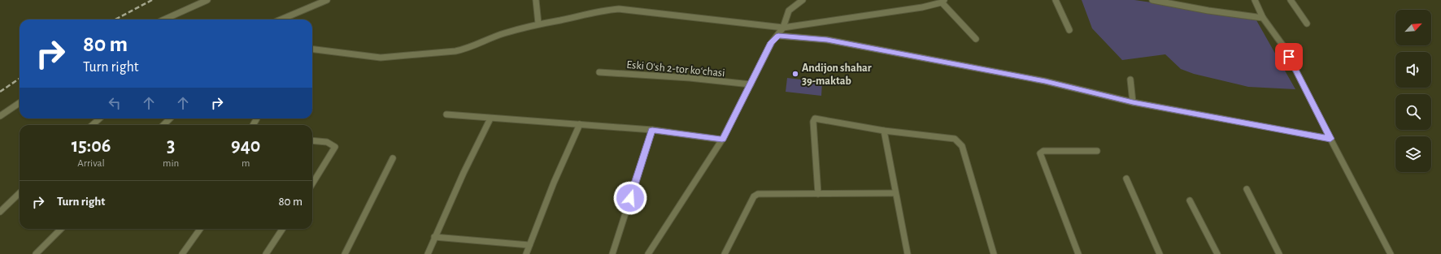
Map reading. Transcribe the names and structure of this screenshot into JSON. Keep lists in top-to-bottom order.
{
  "streets": {
    "street": ["Eski Oʻsh 2-tor koʻchasi"]
  },
  "places": ["Andijon shahar 39-maktab"],
  "north": "top right",
  "page": {
    "turn": ["80 m", "Turn right"],
    "eta": [
      "15:06",
      "Arrival",
      "3",
      "min",
      "940",
      "m"
    ],
    "list": [
      {
        "name": "Turn right",
        "value": "80 m"
      }
    ]
  }
}
